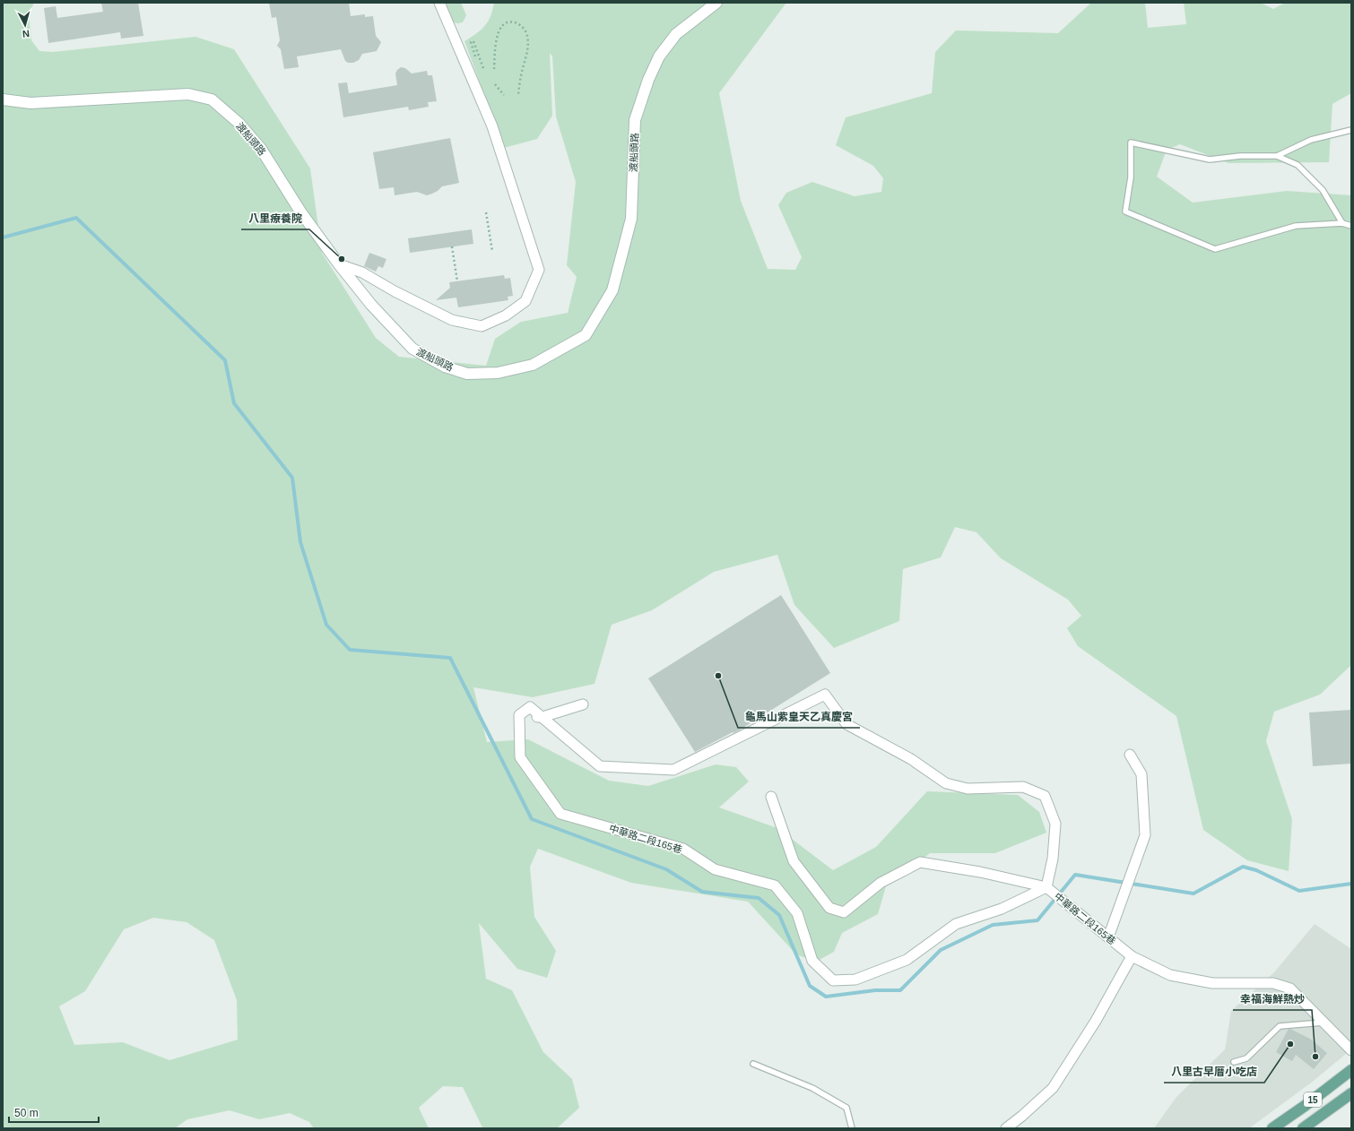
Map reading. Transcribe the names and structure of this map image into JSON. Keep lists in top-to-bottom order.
{
  "streets": {
    "main road": ["15"],
    "street": ["渡船頭路", "中華路二段165巷"]
  },
  "places": [
    "八里療養院",
    "龜馬山紫皇天乙真慶宮",
    "八里古早厝小吃店",
    "幸福海鮮熱炒"
  ],
  "scale_bar": "50 m",
  "north": "bottom"
}
